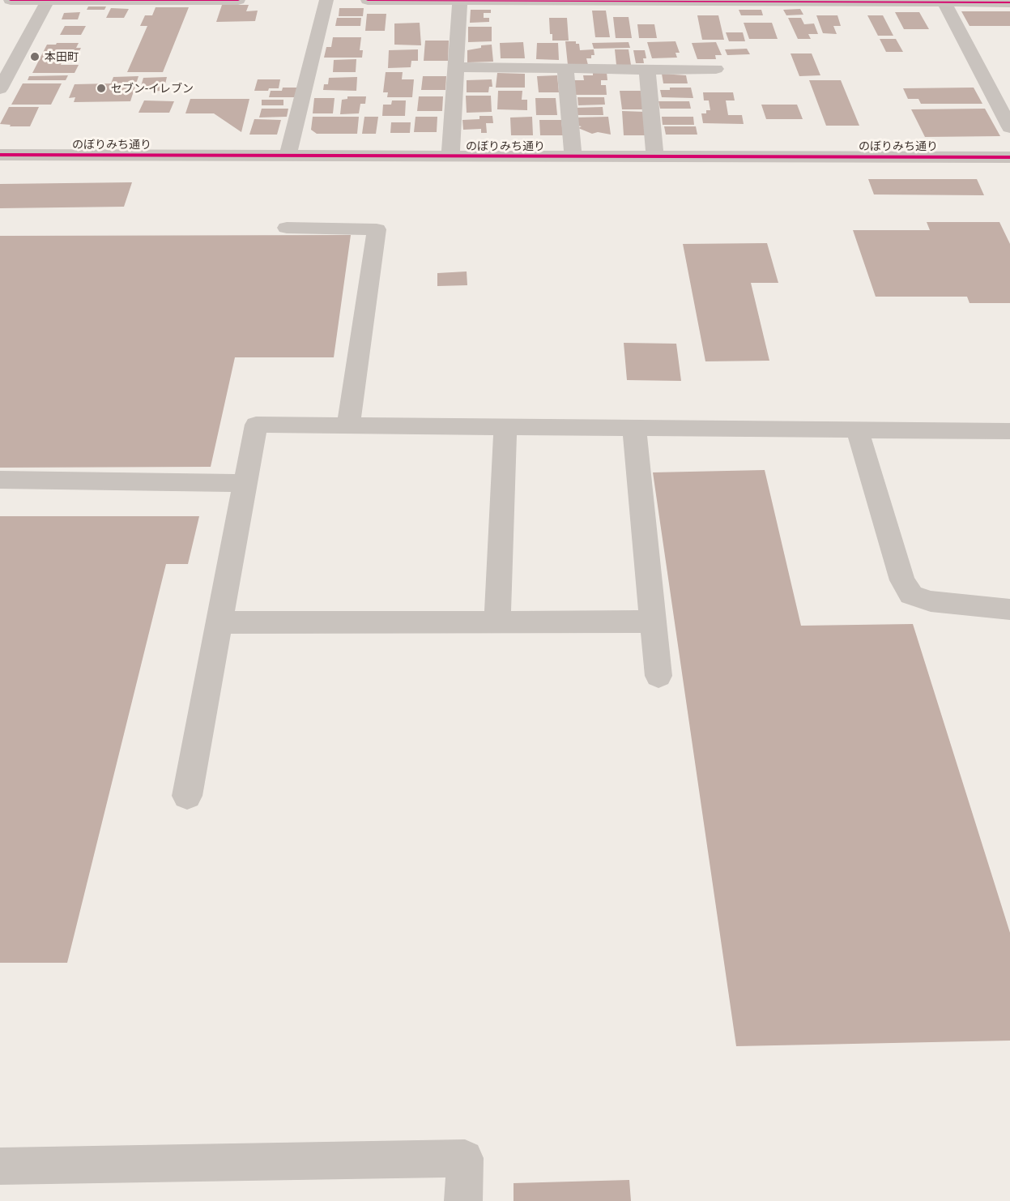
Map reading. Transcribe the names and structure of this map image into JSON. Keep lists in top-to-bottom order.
{
  "streets": {
    "street": ["のぼりみち通り"]
  },
  "places": ["本田町", "セブン-イレブン"]
}
